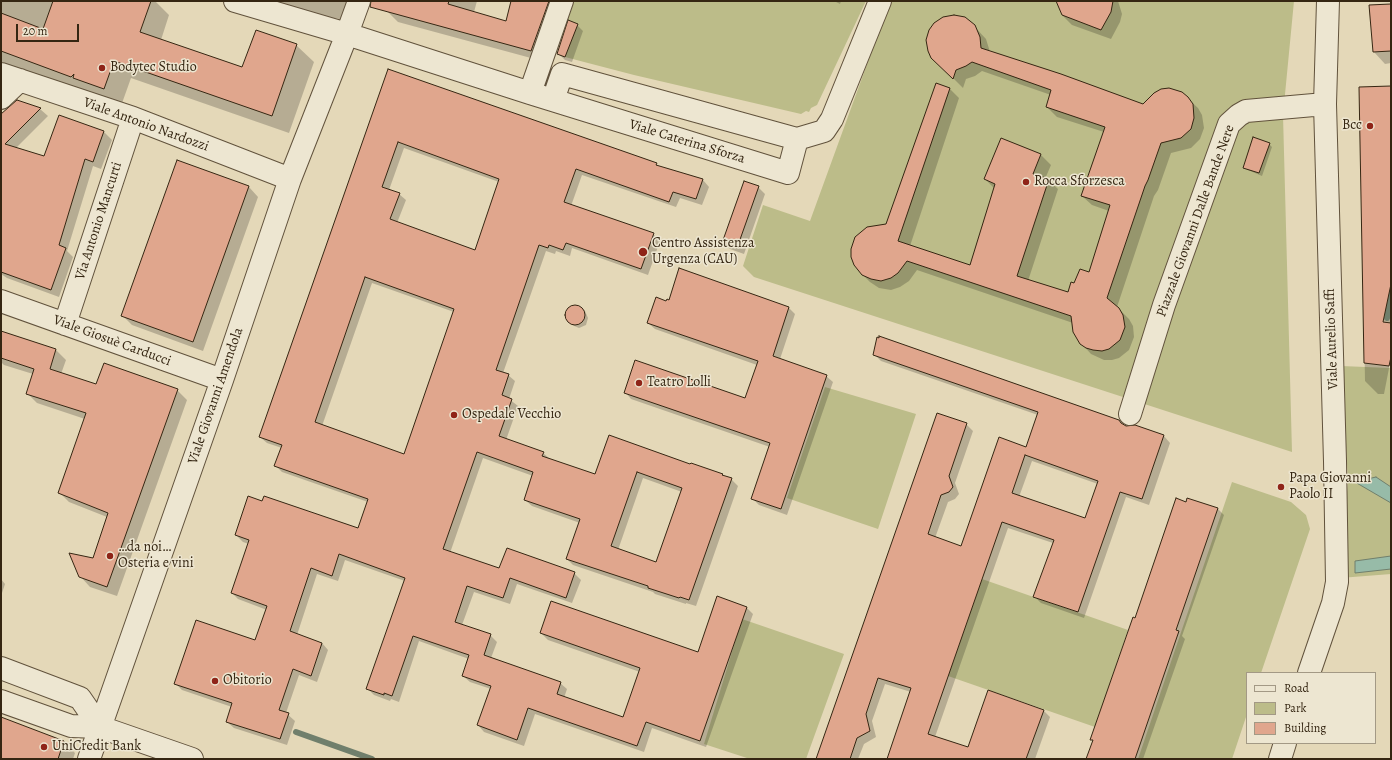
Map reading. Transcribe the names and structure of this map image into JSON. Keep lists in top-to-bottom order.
{
  "streets": {
    "street": [
      "Viale Antonio Nardozzi",
      "Viale Caterina Sforza",
      "Via Antonio Mancurti",
      "Piazzale Giovanni Dalle Bande Nere",
      "Viale Aurelio Saffi",
      "Viale Giosuè Carducci",
      "Viale Giovanni Amendola"
    ]
  },
  "crossings": [
    ["Viale Antonio Nardozzi", "Via Antonio Mancurti"],
    ["Viale Antonio Nardozzi", "Viale Giovanni Amendola"],
    ["Viale Caterina Sforza", "Viale Giovanni Amendola"],
    ["Via Antonio Mancurti", "Viale Giosuè Carducci"],
    ["Piazzale Giovanni Dalle Bande Nere", "Viale Aurelio Saffi"],
    ["Viale Giosuè Carducci", "Viale Giovanni Amendola"]
  ],
  "places": [
    "Bodytec Studio",
    "Bcc",
    "Rocca Sforzesca",
    "Centro Assistenza Urgenza (CAU)",
    "Teatro Lolli",
    "Ospedale Vecchio",
    "Papa Giovanni Paolo II",
    "…da noi… Osteria e vini",
    "Obitorio",
    "UniCredit Bank"
  ],
  "legend": ["Road", "Park", "Building"],
  "scale_bar": "20 m"
}
